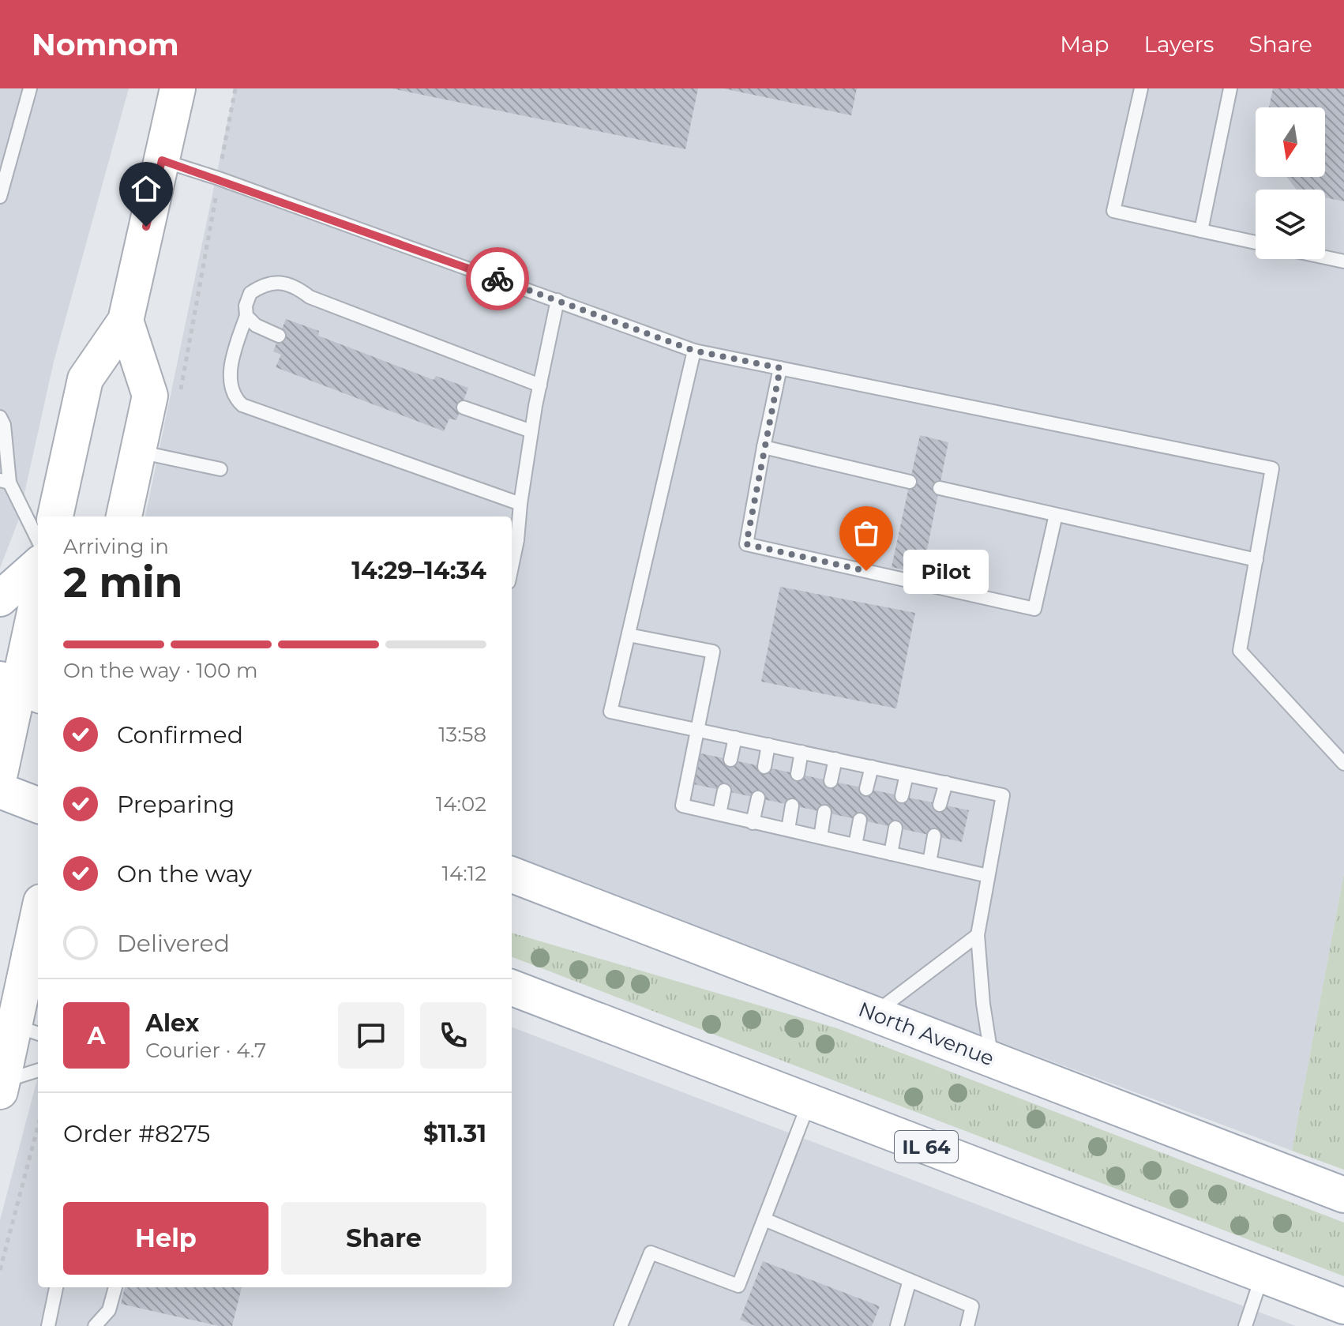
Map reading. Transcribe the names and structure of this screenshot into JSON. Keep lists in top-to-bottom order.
{
  "streets": {
    "main road": ["North Avenue", "IL 64"]
  },
  "places": ["Pilot"],
  "north": "bottom",
  "page": {
    "header": "Nomnom",
    "nav": ["Map", "Layers", "Share"],
    "heading": ["2 min", "Arriving in", "14:29–14:34"],
    "panel": [
      "Alex",
      "Courier · 4.7",
      "Order #8275",
      "$11.31"
    ],
    "bubble": "Pilot",
    "bar": "On the way · 100 m",
    "list": [
      ["Confirmed", "13:58"],
      ["Preparing", "14:02"],
      ["On the way", "14:12"],
      "Delivered"
    ],
    "round": "A",
    "buttons": ["Help", "Share"]
  }
}
